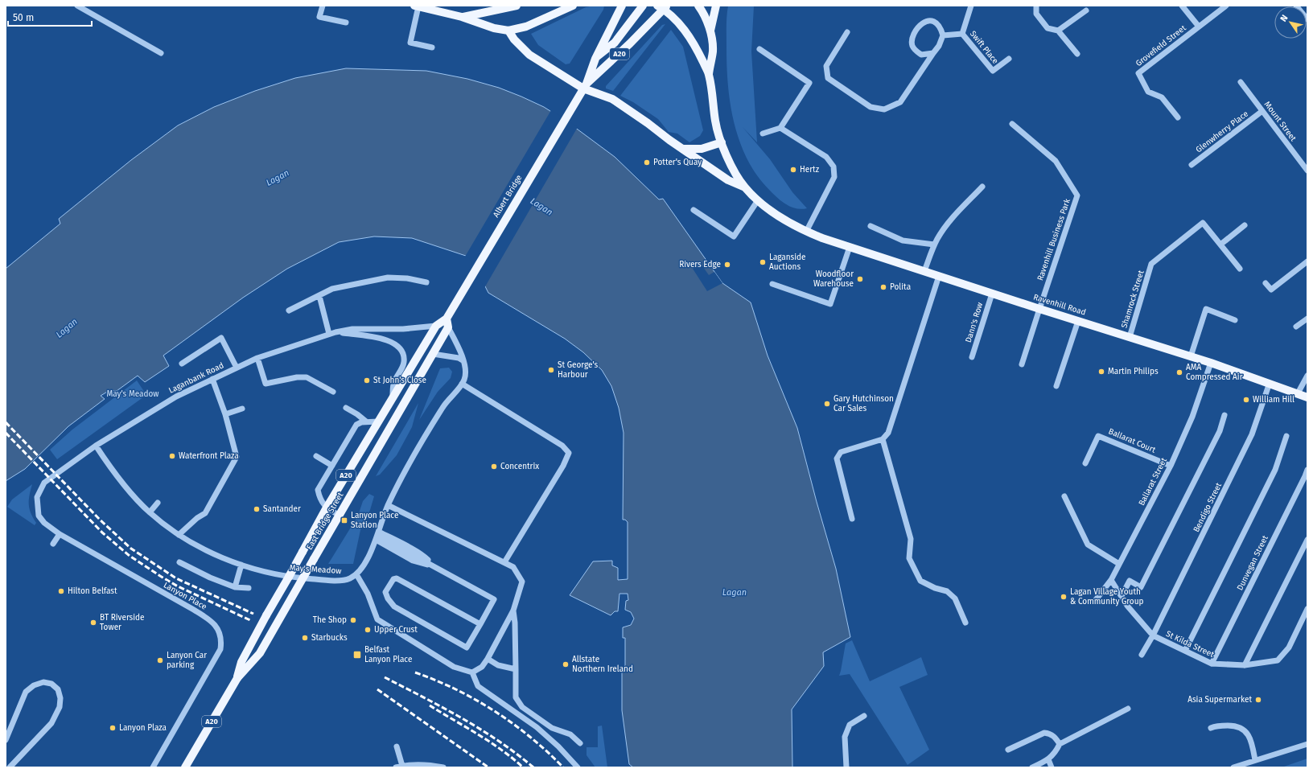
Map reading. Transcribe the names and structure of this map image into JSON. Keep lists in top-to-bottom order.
{
  "streets": {
    "main road": [
      "A20",
      "Albert Bridge",
      "Ravenhill Road",
      "East Bridge Street"
    ],
    "street": [
      "Grovefield Street",
      "Swift Place",
      "Mount Street",
      "Glenwherry Place",
      "Ravenhill Business Park",
      "Shamrock Street",
      "Dann's Row",
      "Laganbank Road",
      "Ballarat Court",
      "Ballarat Street",
      "Bendigo Street",
      "Dunvegan Street",
      "May's Meadow",
      "Lanyon Place",
      "St Kilda Street"
    ]
  },
  "crossings": [
    ["A20", "Albert Bridge"],
    ["A20", "Ravenhill Road"],
    ["Mount Street", "Glenwherry Place"],
    ["Albert Bridge", "East Bridge Street"],
    ["Ravenhill Business Park", "Ravenhill Road"],
    ["Shamrock Street", "Ravenhill Road"],
    ["Ravenhill Road", "Dann's Row"],
    ["Ravenhill Road", "Ballarat Street"],
    ["Ravenhill Road", "Bendigo Street"],
    ["Laganbank Road", "East Bridge Street"],
    ["Laganbank Road", "May's Meadow"],
    ["Laganbank Road", "Lanyon Place"],
    ["Ballarat Court", "Ballarat Street"],
    ["Bendigo Street", "St Kilda Street"],
    ["Dunvegan Street", "St Kilda Street"]
  ],
  "water": ["Lagan"],
  "parks": ["May's Meadow"],
  "places": {
    "other": [
      "Potter's Quay",
      "Hertz",
      "Laganside Auctions",
      "Rivers Edge",
      "Woodfloor Warehouse",
      "Polita",
      "St George's Harbour",
      "Martin Philips",
      "AMA Compressed Air",
      "St John's Close",
      "William Hill",
      "Gary Hutchinson Car Sales",
      "Waterfront Plaza",
      "Concentrix",
      "Santander",
      "Hilton Belfast",
      "Lagan Village Youth & Community Group",
      "The Shop",
      "BT Riverside Tower",
      "Upper Crust",
      "Starbucks",
      "Lanyon Car parking",
      "Allstate Northern Ireland",
      "Asia Supermarket",
      "Lanyon Plaza"
    ],
    "transit": ["Lanyon Place Station", "Belfast Lanyon Place"]
  },
  "scale_bar": "50 m",
  "north": "top left"
}
